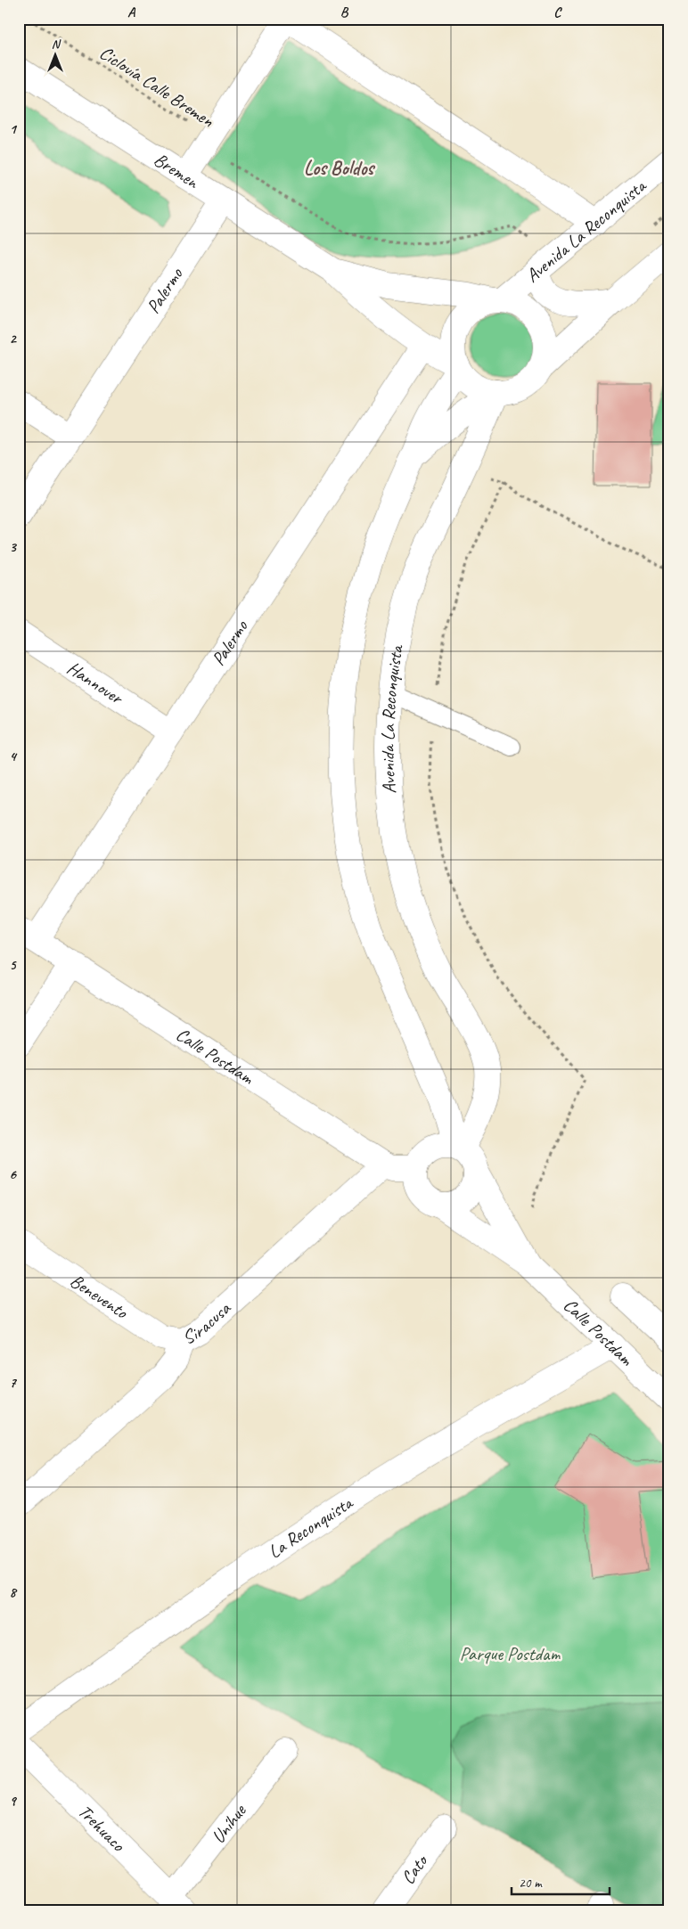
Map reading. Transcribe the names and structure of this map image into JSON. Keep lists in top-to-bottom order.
{
  "streets": {
    "street": [
      "Bremen",
      "Avenida La Reconquista",
      "Palermo",
      "Hannover",
      "Calle Postdam",
      "Benevento",
      "Siracusa",
      "La Reconquista",
      "Uníhue",
      "Trehuaco",
      "Cato"
    ],
    "path": ["Ciclovía Calle Bremen"]
  },
  "crossings": [
    ["Bremen", "Avenida La Reconquista"],
    ["Bremen", "Palermo"],
    ["Avenida La Reconquista", "Calle Postdam"],
    ["Palermo", "Hannover"],
    ["Palermo", "Calle Postdam"],
    ["Calle Postdam", "Siracusa"],
    ["Calle Postdam", "La Reconquista"],
    ["Benevento", "Siracusa"],
    ["Uníhue", "Trehuaco"]
  ],
  "districts": ["Los Boldos"],
  "parks": ["Parque Postdam"],
  "scale_bar": "20 m",
  "north": "top",
  "grid": {
    "columns": ["A", "B", "C"],
    "rows": [
      "1",
      "2",
      "3",
      "4",
      "5",
      "6",
      "7",
      "8",
      "9"
    ]
  }
}
